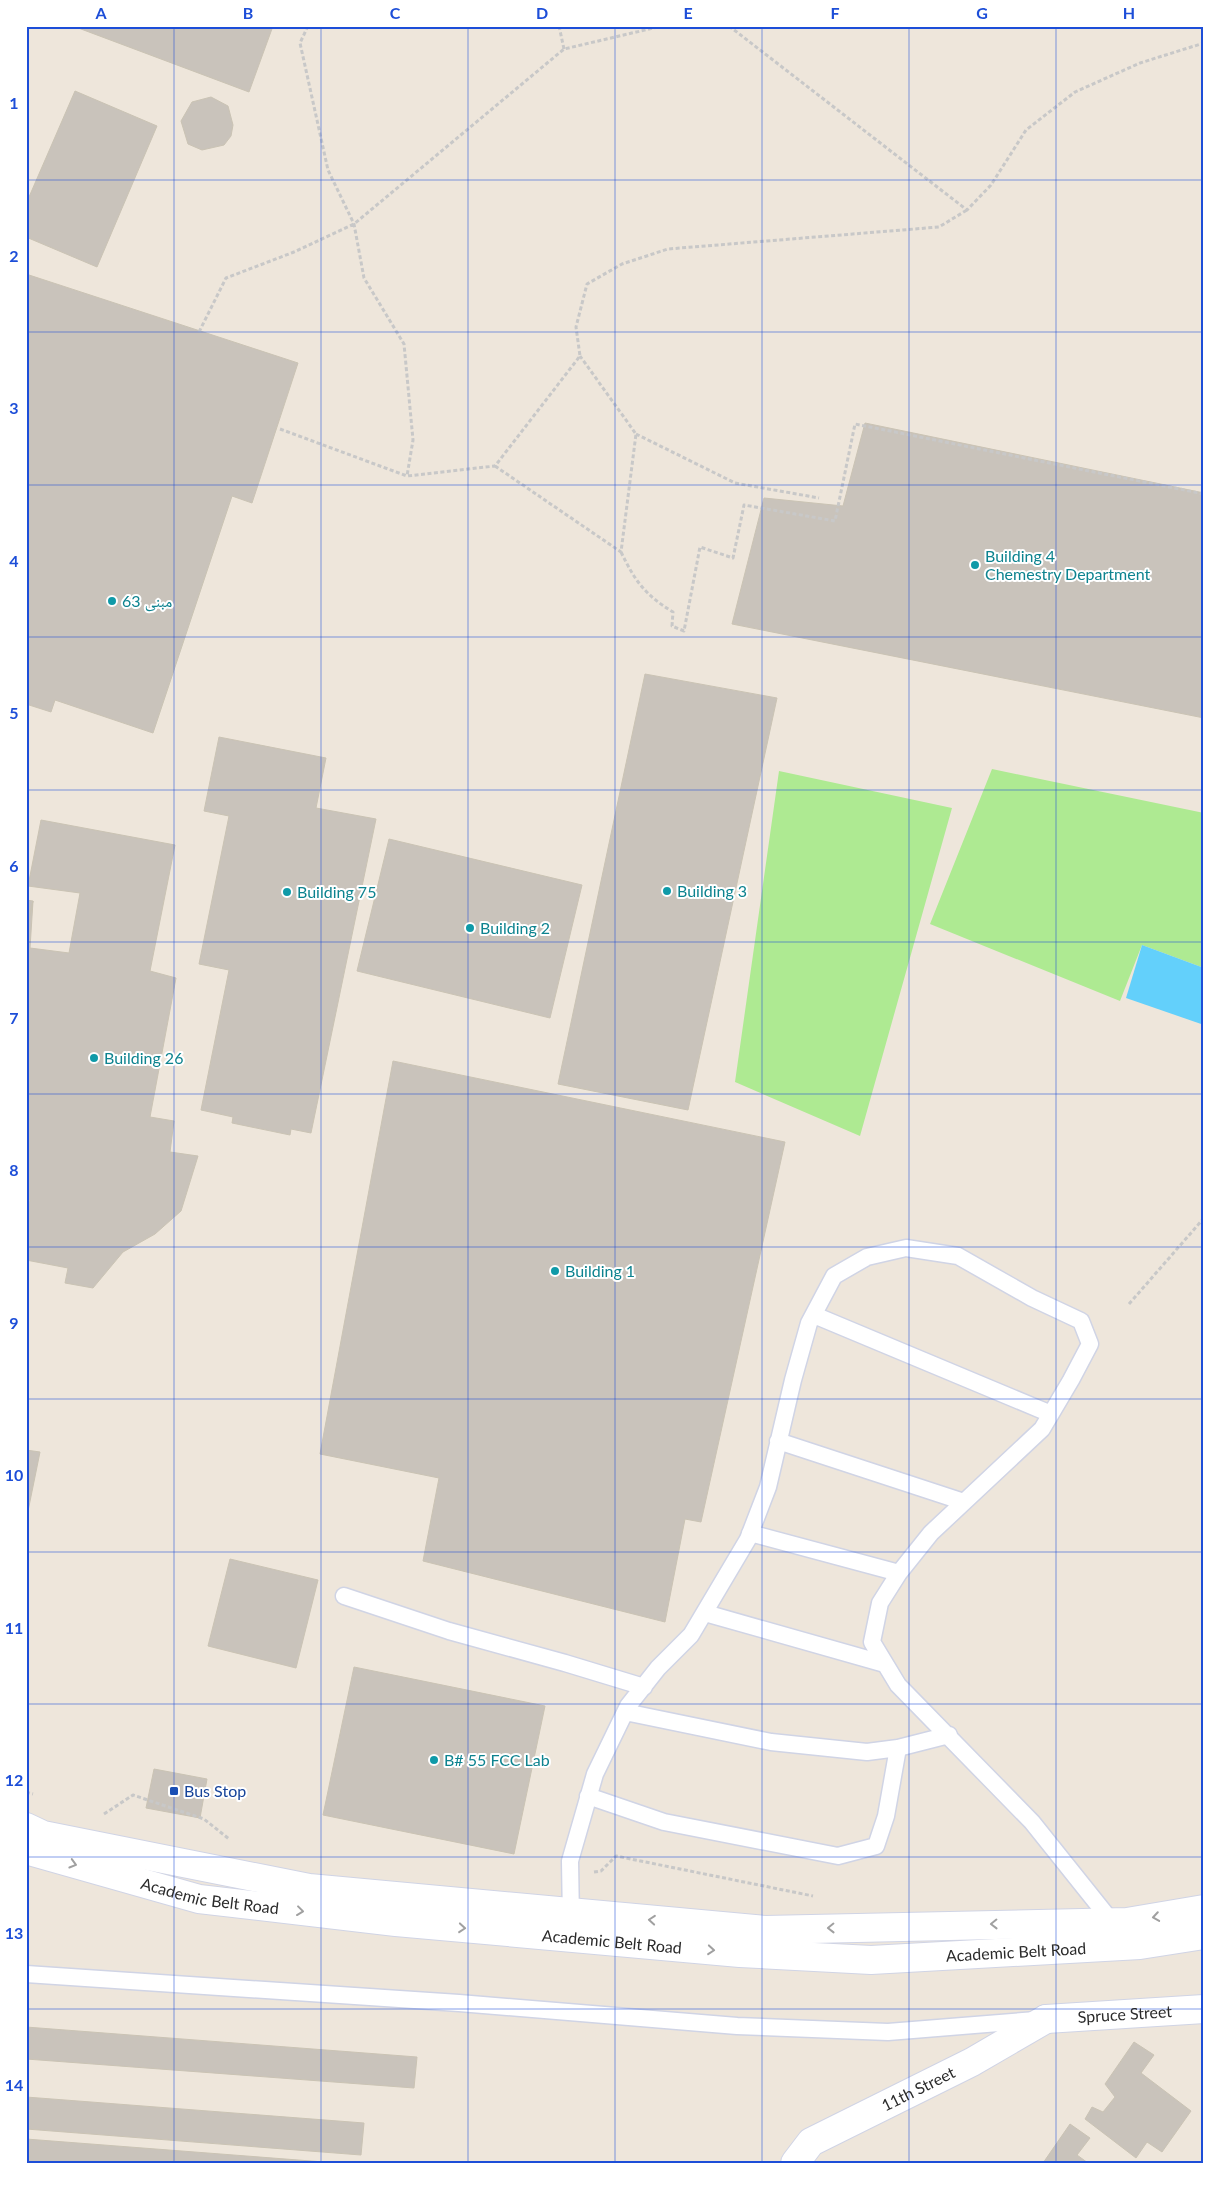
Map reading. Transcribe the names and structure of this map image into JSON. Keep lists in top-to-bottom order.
{
  "streets": {
    "street": ["Academic Belt Road", "Spruce Street", "11th Street"]
  },
  "crossings": [
    ["Spruce Street", "11th Street"]
  ],
  "places": {
    "other": [
      "Building 4 Chemestry Department",
      "مبنى 63",
      "Building 3",
      "Building 75",
      "Building 2",
      "Building 26",
      "Building 1",
      "B# 55 FCC Lab"
    ],
    "transit": ["Bus Stop"]
  },
  "grid": {
    "columns": [
      "A",
      "B",
      "C",
      "D",
      "E",
      "F",
      "G",
      "H"
    ],
    "rows": [
      "1",
      "2",
      "3",
      "4",
      "5",
      "6",
      "7",
      "8",
      "9",
      "10",
      "11",
      "12",
      "13",
      "14"
    ]
  }
}
